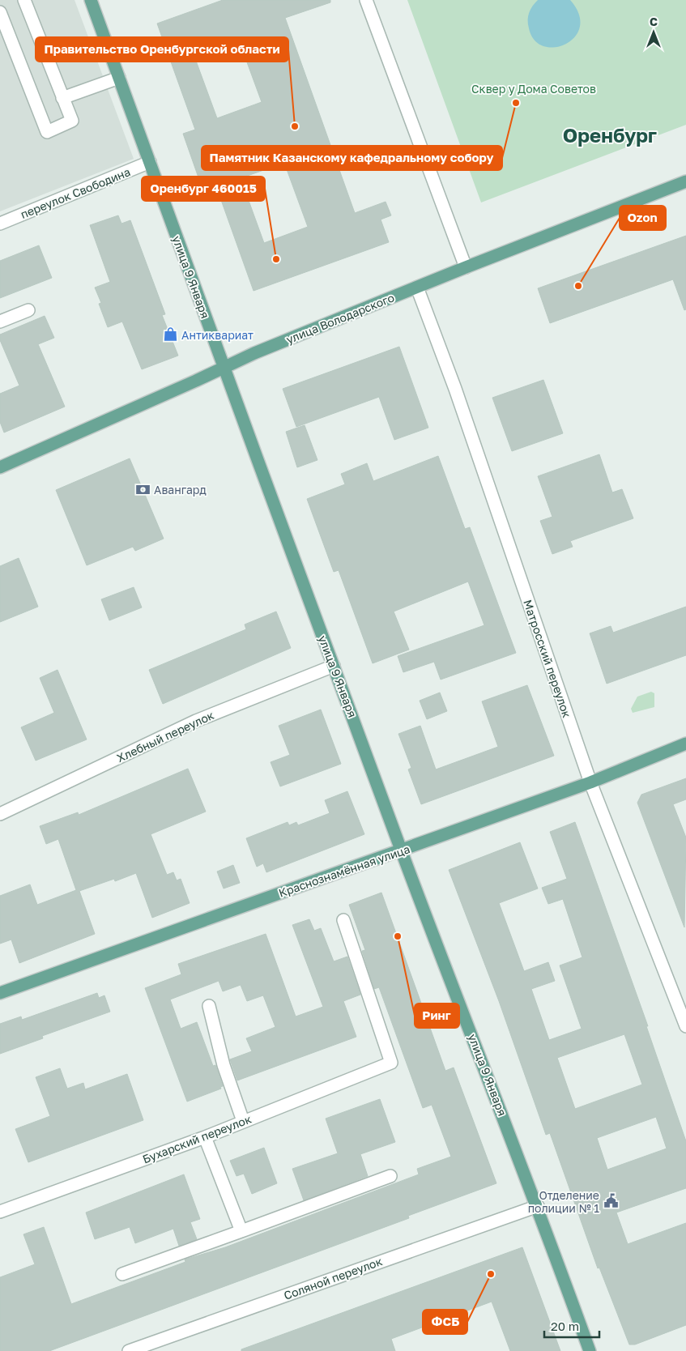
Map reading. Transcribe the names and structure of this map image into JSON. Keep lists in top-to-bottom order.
{
  "streets": {
    "main road": ["улица 9 Января", "улица Володарского", "Краснознамённая улица"],
    "street": [
      "переулок Свободина",
      "Матросский переулок",
      "Хлебный переулок",
      "Бухарский переулок",
      "Соляной переулок"
    ]
  },
  "crossings": [
    ["переулок Свободина", "улица 9 Января"],
    ["улица 9 Января", "улица Володарского"],
    ["улица 9 Января", "Хлебный переулок"],
    ["улица 9 Января", "Краснознамённая улица"],
    ["улица 9 Января", "Соляной переулок"],
    ["улица Володарского", "Матросский переулок"],
    ["Матросский переулок", "Краснознамённая улица"]
  ],
  "districts": ["Оренбург"],
  "parks": ["Сквер у Дома Советов"],
  "places": {
    "other": [
      "Памятник Казанскому кафедральному собору",
      "Правительство Оренбургской области",
      "Оренбург 460015",
      "Ozon",
      "Ринг",
      "ФСБ"
    ],
    "shop": ["Антиквариат"],
    "bank": ["Авангард"],
    "public building": ["Отделение полиции № 1"]
  },
  "scale_bar": "20 m",
  "north": "top"
}
